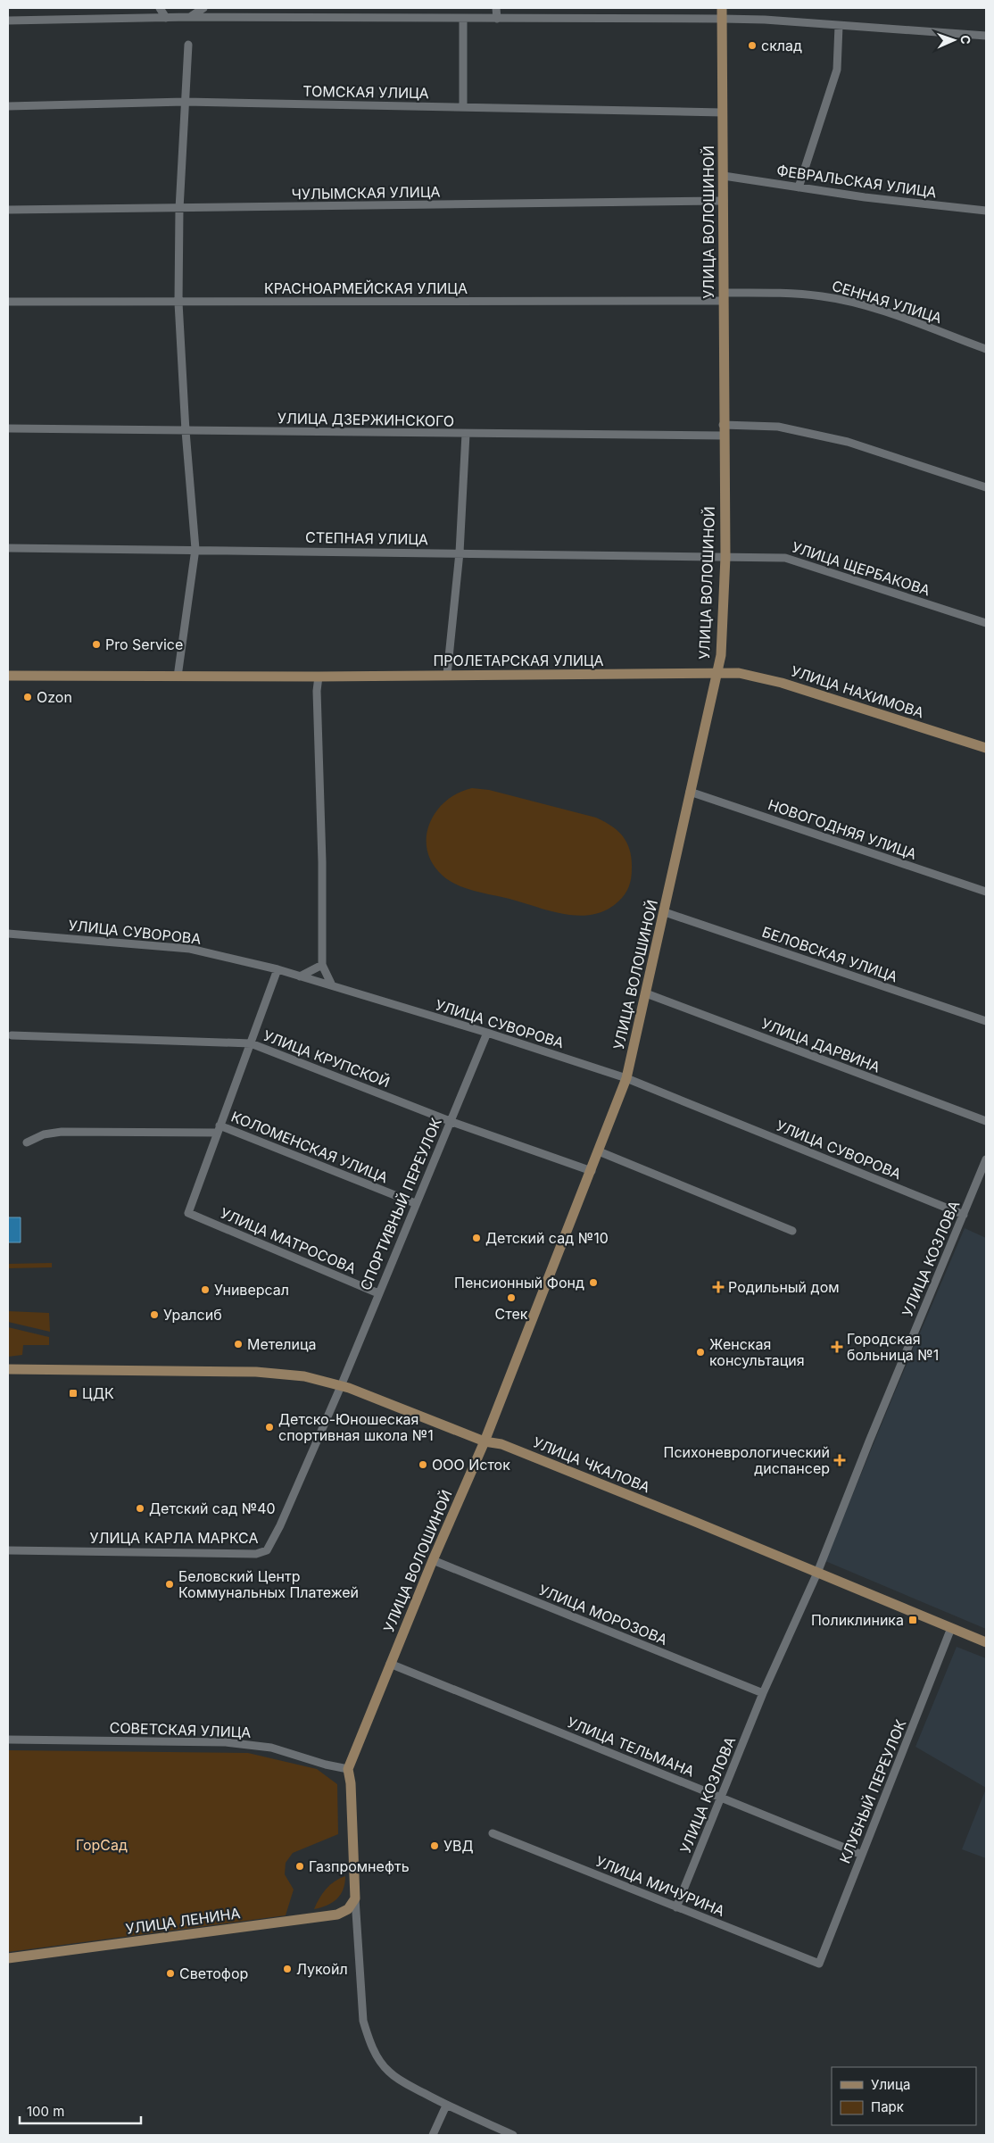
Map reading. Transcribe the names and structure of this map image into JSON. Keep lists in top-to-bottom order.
{
  "streets": {
    "street": [
      "ТОМСКАЯ УЛИЦА",
      "ФЕВРАЛЬСКАЯ УЛИЦА",
      "ЧУЛЫМСКАЯ УЛИЦА",
      "УЛИЦА ВОЛОШИНОЙ",
      "КРАСНОАРМЕЙСКАЯ УЛИЦА",
      "СЕННАЯ УЛИЦА",
      "УЛИЦА ДЗЕРЖИНСКОГО",
      "СТЕПНАЯ УЛИЦА",
      "УЛИЦА ЩЕРБАКОВА",
      "ПРОЛЕТАРСКАЯ УЛИЦА",
      "УЛИЦА НАХИМОВА",
      "НОВОГОДНЯЯ УЛИЦА",
      "УЛИЦА СУВОРОВА",
      "БЕЛОВСКАЯ УЛИЦА",
      "УЛИЦА ДАРВИНА",
      "УЛИЦА КРУПСКОЙ",
      "КОЛОМЕНСКАЯ УЛИЦА",
      "СПОРТИВНЫЙ ПЕРЕУЛОК",
      "УЛИЦА МАТРОСОВА",
      "УЛИЦА КОЗЛОВА",
      "УЛИЦА ЧКАЛОВА",
      "УЛИЦА КАРЛА МАРКСА",
      "УЛИЦА МОРОЗОВА",
      "СОВЕТСКАЯ УЛИЦА",
      "УЛИЦА ТЕЛЬМАНА",
      "КЛУБНЫЙ ПЕРЕУЛОК",
      "УЛИЦА МИЧУРИНА",
      "УЛИЦА ЛЕНИНА"
    ]
  },
  "crossings": [
    ["ТОМСКАЯ УЛИЦА", "УЛИЦА ВОЛОШИНОЙ"],
    ["ФЕВРАЛЬСКАЯ УЛИЦА", "УЛИЦА ВОЛОШИНОЙ"],
    ["ЧУЛЫМСКАЯ УЛИЦА", "УЛИЦА ВОЛОШИНОЙ"],
    ["УЛИЦА ВОЛОШИНОЙ", "КРАСНОАРМЕЙСКАЯ УЛИЦА"],
    ["УЛИЦА ВОЛОШИНОЙ", "СЕННАЯ УЛИЦА"],
    ["УЛИЦА ВОЛОШИНОЙ", "УЛИЦА ДЗЕРЖИНСКОГО"],
    ["УЛИЦА ВОЛОШИНОЙ", "СТЕПНАЯ УЛИЦА"],
    ["УЛИЦА ВОЛОШИНОЙ", "УЛИЦА ЩЕРБАКОВА"],
    ["УЛИЦА ВОЛОШИНОЙ", "ПРОЛЕТАРСКАЯ УЛИЦА"],
    ["УЛИЦА ВОЛОШИНОЙ", "УЛИЦА НАХИМОВА"],
    ["УЛИЦА ВОЛОШИНОЙ", "НОВОГОДНЯЯ УЛИЦА"],
    ["УЛИЦА ВОЛОШИНОЙ", "УЛИЦА СУВОРОВА"],
    ["УЛИЦА ВОЛОШИНОЙ", "БЕЛОВСКАЯ УЛИЦА"],
    ["УЛИЦА ВОЛОШИНОЙ", "УЛИЦА ДАРВИНА"],
    ["УЛИЦА ВОЛОШИНОЙ", "УЛИЦА КРУПСКОЙ"],
    ["УЛИЦА ВОЛОШИНОЙ", "УЛИЦА ЧКАЛОВА"],
    ["УЛИЦА ВОЛОШИНОЙ", "УЛИЦА МОРОЗОВА"],
    ["УЛИЦА ВОЛОШИНОЙ", "СОВЕТСКАЯ УЛИЦА"],
    ["УЛИЦА ВОЛОШИНОЙ", "УЛИЦА ТЕЛЬМАНА"],
    ["КРАСНОАРМЕЙСКАЯ УЛИЦА", "СЕННАЯ УЛИЦА"],
    ["СТЕПНАЯ УЛИЦА", "УЛИЦА ЩЕРБАКОВА"],
    ["ПРОЛЕТАРСКАЯ УЛИЦА", "УЛИЦА НАХИМОВА"],
    ["УЛИЦА СУВОРОВА", "СПОРТИВНЫЙ ПЕРЕУЛОК"],
    ["УЛИЦА СУВОРОВА", "УЛИЦА КОЗЛОВА"],
    ["УЛИЦА КРУПСКОЙ", "СПОРТИВНЫЙ ПЕРЕУЛОК"],
    ["КОЛОМЕНСКАЯ УЛИЦА", "СПОРТИВНЫЙ ПЕРЕУЛОК"],
    ["КОЛОМЕНСКАЯ УЛИЦА", "УЛИЦА МАТРОСОВА"],
    ["СПОРТИВНЫЙ ПЕРЕУЛОК", "УЛИЦА МАТРОСОВА"],
    ["СПОРТИВНЫЙ ПЕРЕУЛОК", "УЛИЦА ЧКАЛОВА"],
    ["СПОРТИВНЫЙ ПЕРЕУЛОК", "УЛИЦА КАРЛА МАРКСА"],
    ["УЛИЦА КОЗЛОВА", "УЛИЦА ЧКАЛОВА"],
    ["УЛИЦА КОЗЛОВА", "УЛИЦА МОРОЗОВА"],
    ["УЛИЦА КОЗЛОВА", "УЛИЦА ТЕЛЬМАНА"],
    ["УЛИЦА КОЗЛОВА", "УЛИЦА МИЧУРИНА"],
    ["УЛИЦА ЧКАЛОВА", "УЛИЦА КАРЛА МАРКСА"],
    ["УЛИЦА ЧКАЛОВА", "КЛУБНЫЙ ПЕРЕУЛОК"],
    ["УЛИЦА ТЕЛЬМАНА", "КЛУБНЫЙ ПЕРЕУЛОК"],
    ["КЛУБНЫЙ ПЕРЕУЛОК", "УЛИЦА МИЧУРИНА"]
  ],
  "parks": ["ГорСад"],
  "places": {
    "other": [
      "склад",
      "Pro Service",
      "Ozon",
      "Детский сад №10",
      "Пенсионный Фонд",
      "Универсал",
      "Стек",
      "Уралсиб",
      "Метелица",
      "Женская консультация",
      "Детско-Юношеская спортивная школа №1",
      "ООО Исток",
      "Детский сад №40",
      "Беловский Центр Коммунальных Платежей",
      "УВД",
      "Газпромнефть",
      "Лукойл",
      "Светофор"
    ],
    "health": ["Родильный дом", "Городская больница №1", "Психоневрологический диспансер"],
    "transit": ["ЦДК", "Поликлиника"]
  },
  "legend": ["Улица", "Парк"],
  "scale_bar": "100 m",
  "north": "right"
}
